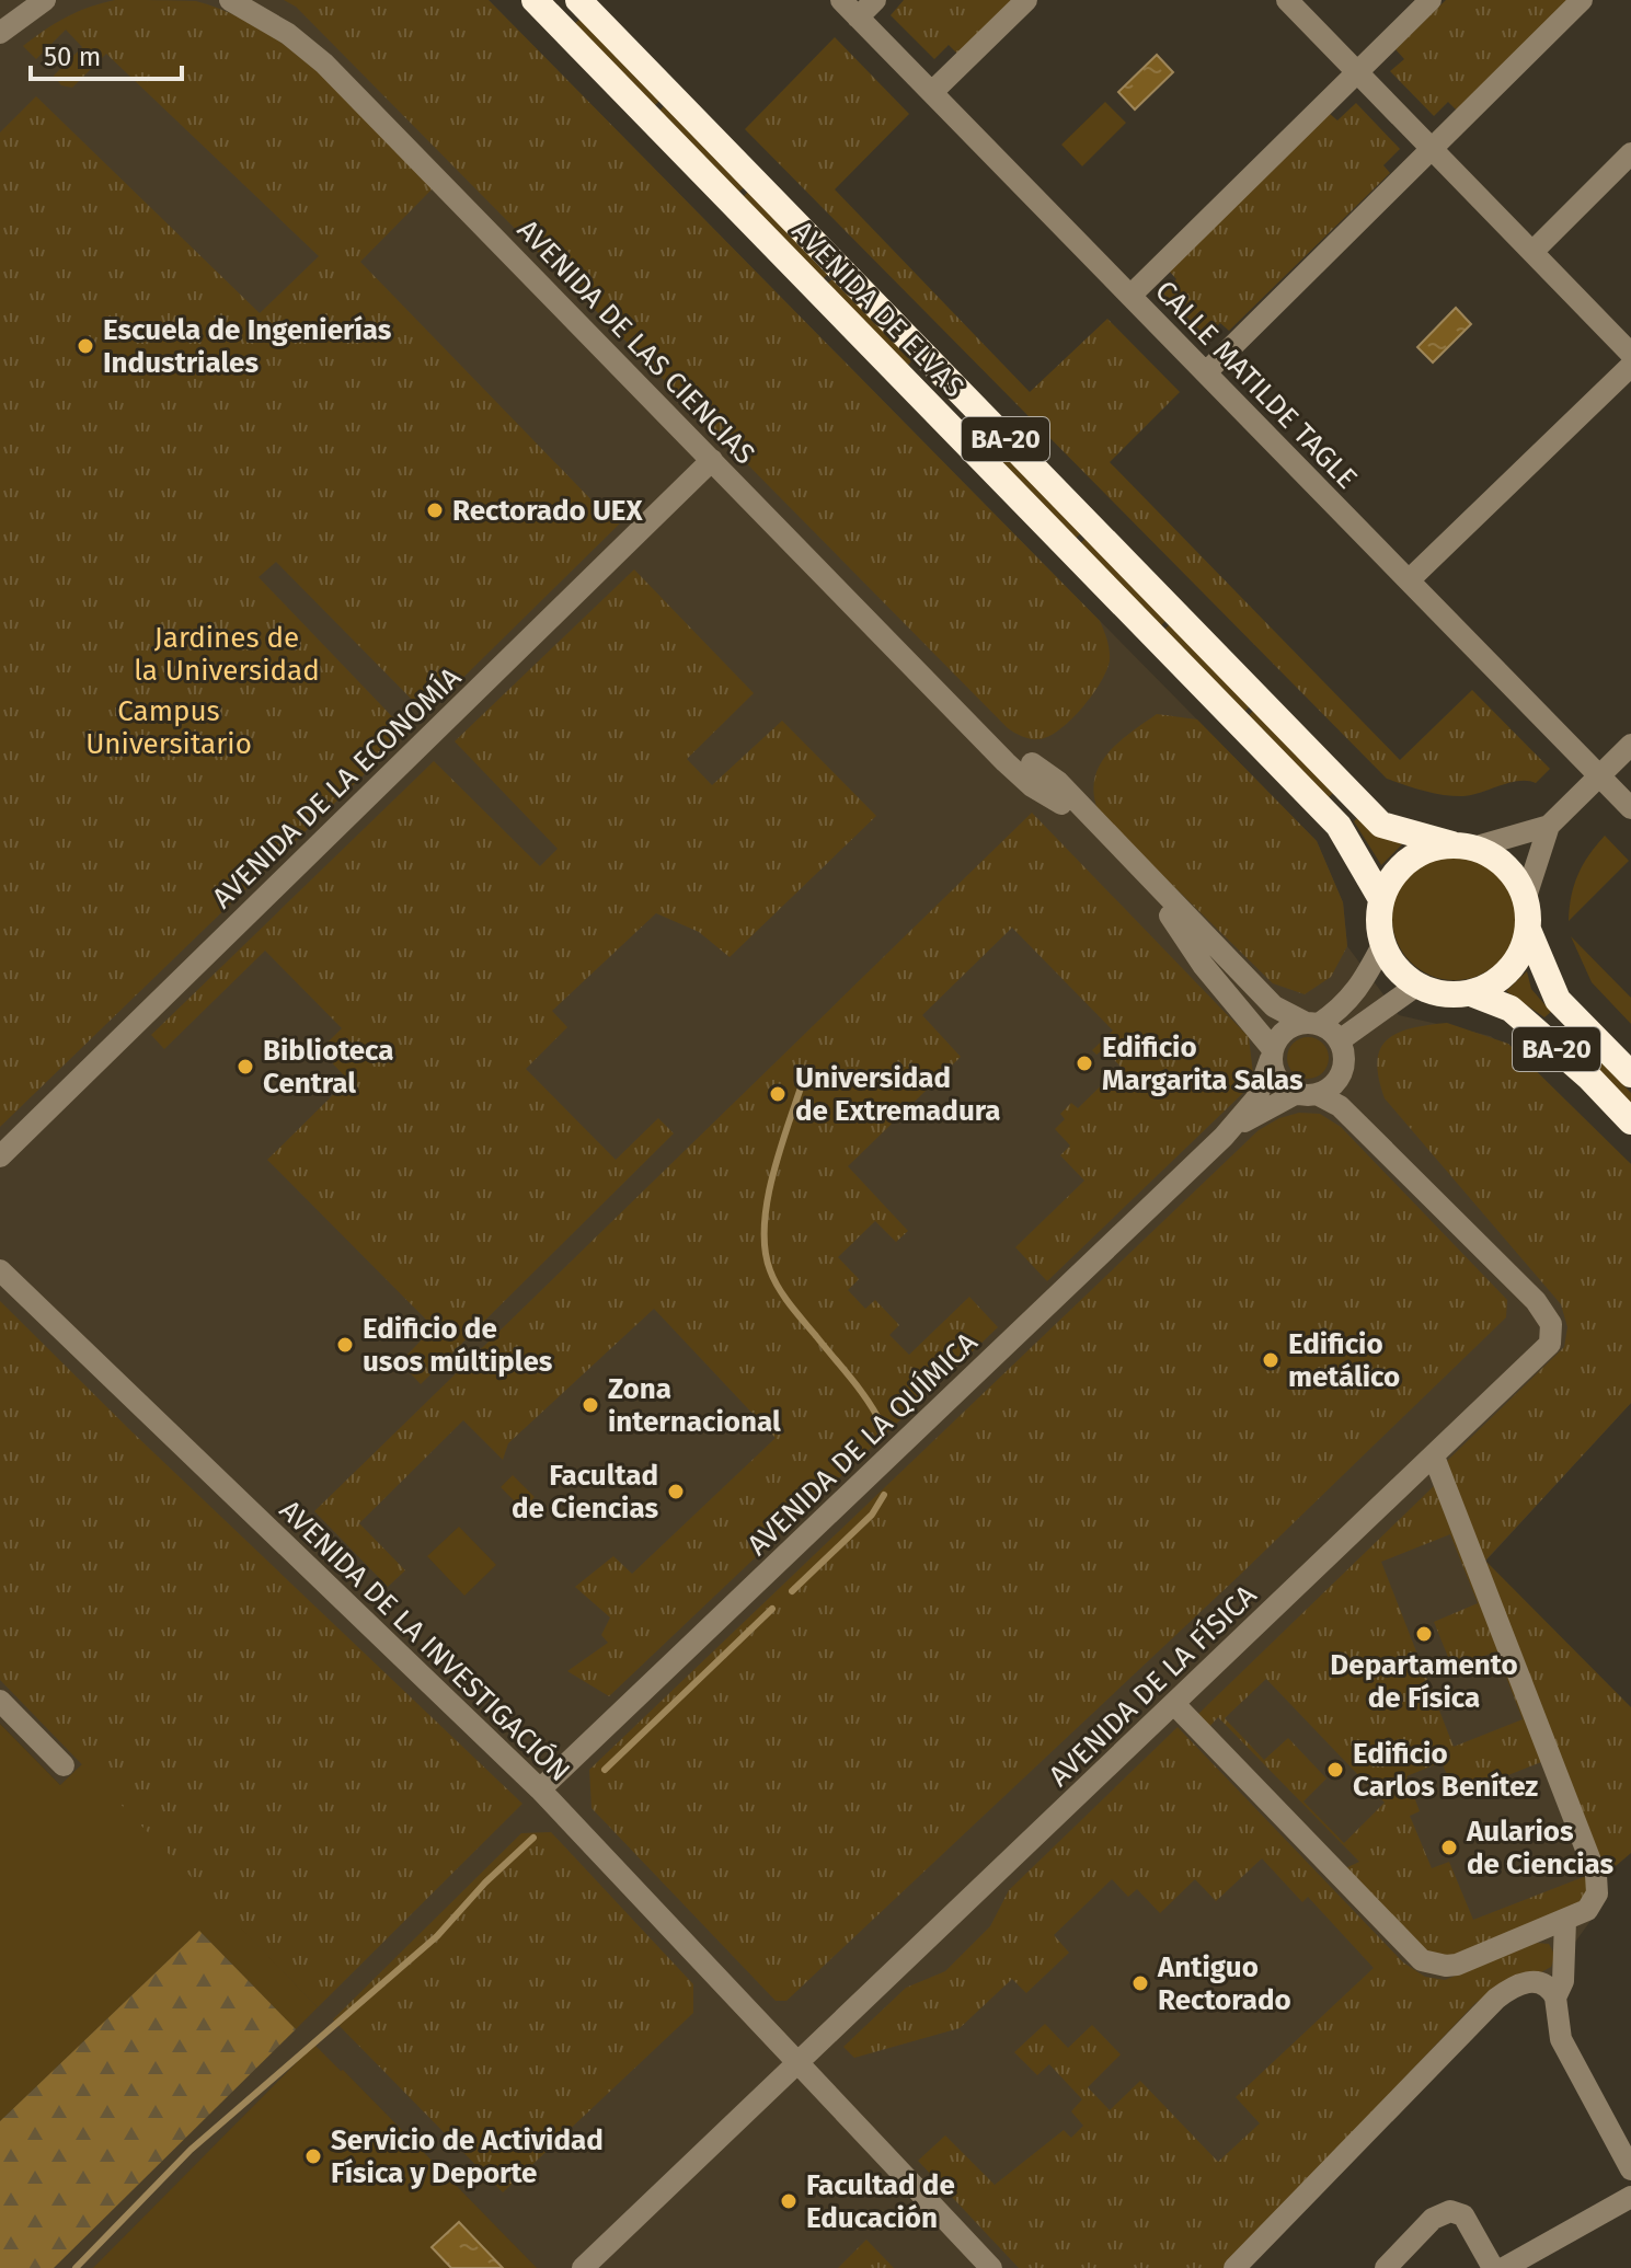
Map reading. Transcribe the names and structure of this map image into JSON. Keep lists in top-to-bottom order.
{
  "streets": {
    "highway": ["AVENIDA DE ELVAS", "BA-20"],
    "street": [
      "AVENIDA DE LAS CIENCIAS",
      "CALLE MATILDE TAGLE",
      "AVENIDA DE LA ECONOMÍA",
      "AVENIDA DE LA QUÍMICA",
      "AVENIDA DE LA INVESTIGACIÓN",
      "AVENIDA DE LA FÍSICA"
    ]
  },
  "crossings": [
    ["AVENIDA DE ELVAS", "BA-20"],
    ["AVENIDA DE LAS CIENCIAS", "AVENIDA DE LA ECONOMÍA"],
    ["AVENIDA DE LAS CIENCIAS", "AVENIDA DE LA QUÍMICA"],
    ["AVENIDA DE LAS CIENCIAS", "AVENIDA DE LA FÍSICA"],
    ["AVENIDA DE LA QUÍMICA", "AVENIDA DE LA INVESTIGACIÓN"],
    ["AVENIDA DE LA QUÍMICA", "AVENIDA DE LA FÍSICA"],
    ["AVENIDA DE LA INVESTIGACIÓN", "AVENIDA DE LA FÍSICA"]
  ],
  "parks": ["Jardines de la Universidad", "Campus Universitario"],
  "places": [
    "Escuela de Ingenierías Industriales",
    "Rectorado UEX",
    "Edificio Margarita Salas",
    "Biblioteca Central",
    "Universidad de Extremadura",
    "Edificio de usos múltiples",
    "Edificio metálico",
    "Zona internacional",
    "Facultad de Ciencias",
    "Departamento de Física",
    "Edificio Carlos Benítez",
    "Aularios de Ciencias",
    "Antiguo Rectorado",
    "Servicio de Actividad Física y Deporte",
    "Facultad de Educación"
  ],
  "scale_bar": "50 m"
}
